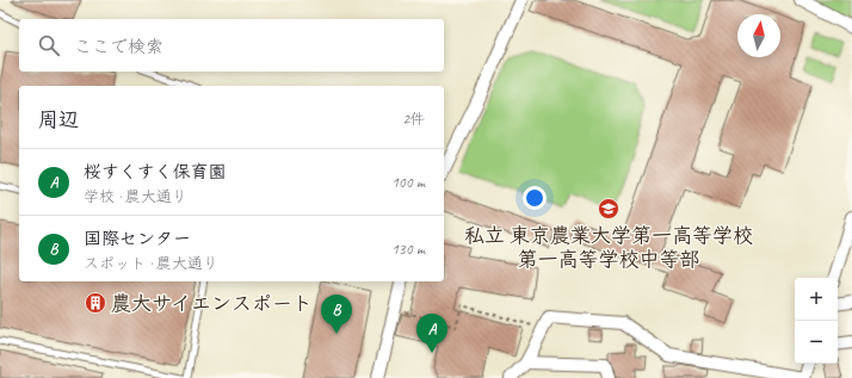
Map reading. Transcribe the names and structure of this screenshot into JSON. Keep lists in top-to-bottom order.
{
  "places": {
    "school or university": ["私立 東京農業大学第一高等学校 第一高等学校中等部"],
    "building": ["農大サイエンスポート"]
  },
  "north": "top",
  "page": {
    "search": "ここで検索",
    "heading": ["周辺", "2件"],
    "list": [
      {
        "mark": "A",
        "name": "桜すくすく保育園",
        "note": "学校 · 農大通り",
        "value": "100 m"
      },
      {
        "mark": "B",
        "name": "国際センター",
        "note": "スポット · 農大通り",
        "value": "130 m"
      }
    ],
    "map_buttons": ["+", "−"],
    "pins": ["B", "A"]
  }
}
